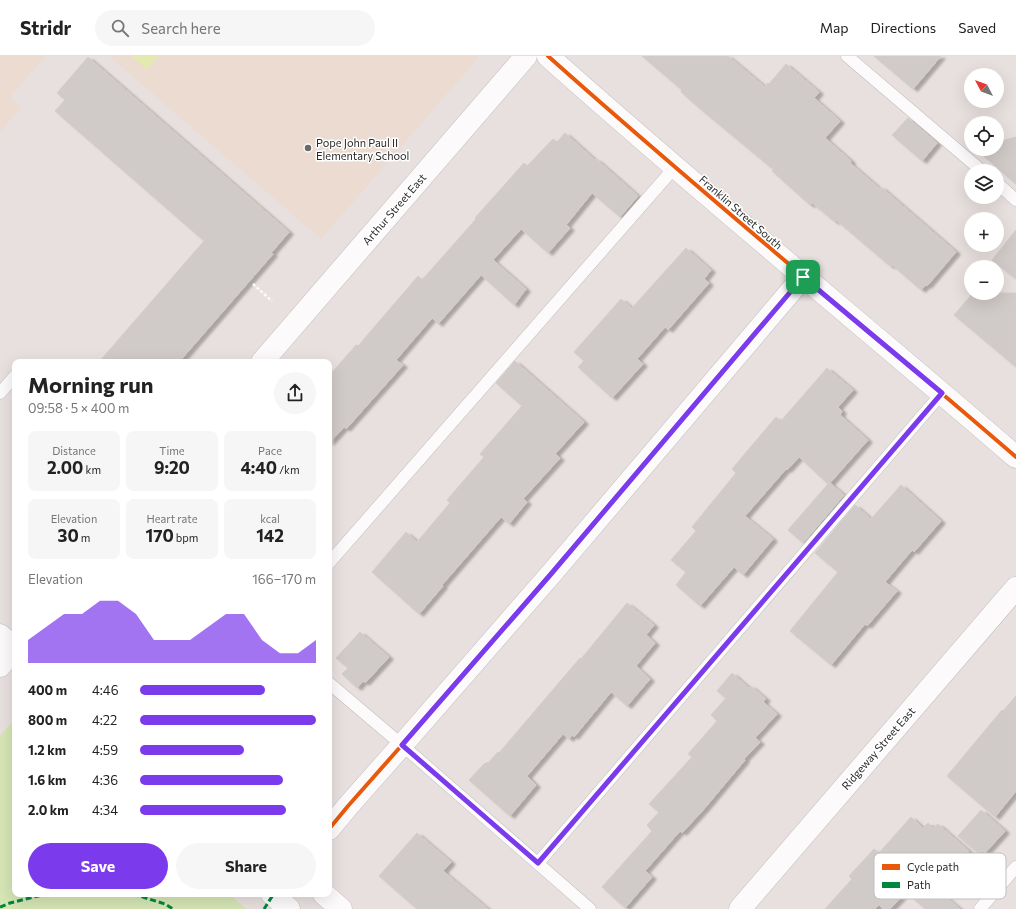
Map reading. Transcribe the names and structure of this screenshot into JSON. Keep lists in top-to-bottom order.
{
  "streets": {
    "street": ["Arthur Street East", "Franklin Street South", "Ridgeway Street East"]
  },
  "places": ["Pope John Paul II Elementary School"],
  "legend": ["Cycle path", "Path"],
  "north": "top left",
  "page": {
    "header": "Stridr",
    "search": "Search here",
    "nav": ["Map", "Directions", "Saved"],
    "map_buttons": ["+", "−"],
    "heading": ["Morning run", "09:58 · 5 × 400 m"],
    "stats": [
      ["Distance", "2.00 km"],
      ["Time", "9:20"],
      ["Pace", "4:40 /km"],
      ["Elevation", "30 m"],
      ["Heart rate", "170 bpm"],
      ["kcal", "142"]
    ],
    "chart": ["Elevation", "166–170 m"],
    "list": [
      {
        "name": "400 m",
        "note": "4:46"
      },
      {
        "name": "800 m",
        "note": "4:22"
      },
      {
        "name": "1.2 km",
        "note": "4:59"
      },
      {
        "name": "1.6 km",
        "note": "4:36"
      },
      {
        "name": "2.0 km",
        "note": "4:34"
      }
    ],
    "buttons": ["Save", "Share"]
  }
}
